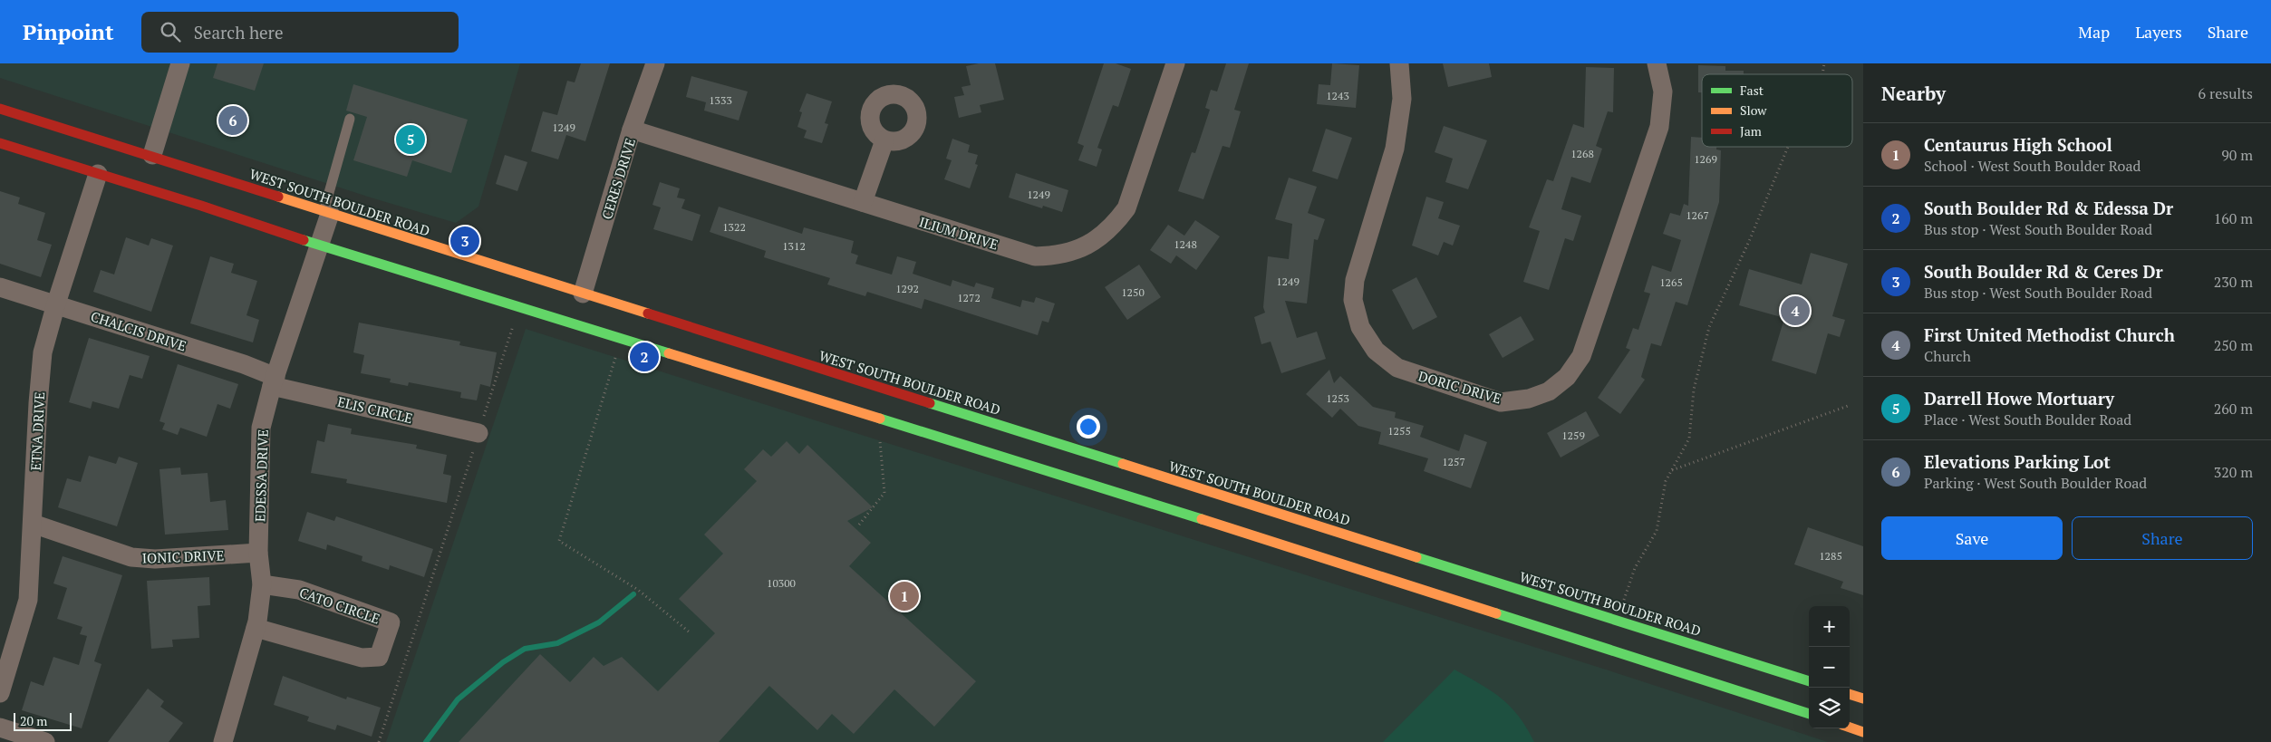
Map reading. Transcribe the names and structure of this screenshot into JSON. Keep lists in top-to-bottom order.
{
  "streets": {
    "main road": ["WEST SOUTH BOULDER ROAD"],
    "street": [
      "CERES DRIVE",
      "ILIUM DRIVE",
      "CHALCIS DRIVE",
      "DORIC DRIVE",
      "ELIS CIRCLE",
      "ETNA DRIVE",
      "EDESSA DRIVE",
      "IONIC DRIVE",
      "CATO CIRCLE"
    ]
  },
  "crossings": [
    ["CERES DRIVE", "WEST SOUTH BOULDER ROAD"],
    ["CERES DRIVE", "ILIUM DRIVE"],
    ["WEST SOUTH BOULDER ROAD", "EDESSA DRIVE"],
    ["CHALCIS DRIVE", "ELIS CIRCLE"],
    ["CHALCIS DRIVE", "ETNA DRIVE"],
    ["CHALCIS DRIVE", "EDESSA DRIVE"],
    ["ELIS CIRCLE", "EDESSA DRIVE"],
    ["ETNA DRIVE", "IONIC DRIVE"],
    ["EDESSA DRIVE", "IONIC DRIVE"],
    ["EDESSA DRIVE", "CATO CIRCLE"]
  ],
  "house_numbers": [
    "1243",
    "1333",
    "1249",
    "1268",
    "1269",
    "1249",
    "1267",
    "1322",
    "1248",
    "1312",
    "1249",
    "1265",
    "1292",
    "1250",
    "1272",
    "1253",
    "1255",
    "1259",
    "1257",
    "1285",
    "10300"
  ],
  "legend": ["Fast", "Slow", "Jam"],
  "scale_bar": "20 m",
  "page": {
    "header": "Pinpoint",
    "search": "Search here",
    "nav": ["Map", "Layers", "Share"],
    "heading": ["Nearby", "6 results"],
    "pins": [
      "6",
      "5",
      "3",
      "4",
      "2",
      "1"
    ],
    "list": [
      {
        "mark": "1",
        "name": "Centaurus High School",
        "note": "School · West South Boulder Road",
        "value": "90 m"
      },
      {
        "mark": "2",
        "name": "South Boulder Rd & Edessa Dr",
        "note": "Bus stop · West South Boulder Road",
        "value": "160 m"
      },
      {
        "mark": "3",
        "name": "South Boulder Rd & Ceres Dr",
        "note": "Bus stop · West South Boulder Road",
        "value": "230 m"
      },
      {
        "mark": "4",
        "name": "First United Methodist Church",
        "note": "Church",
        "value": "250 m"
      },
      {
        "mark": "5",
        "name": "Darrell Howe Mortuary",
        "note": "Place · West South Boulder Road",
        "value": "260 m"
      },
      {
        "mark": "6",
        "name": "Elevations Parking Lot",
        "note": "Parking · West South Boulder Road",
        "value": "320 m"
      }
    ],
    "buttons": ["Save", "Share"],
    "map_buttons": ["+", "−"],
    "scale": "20 m"
  }
}
